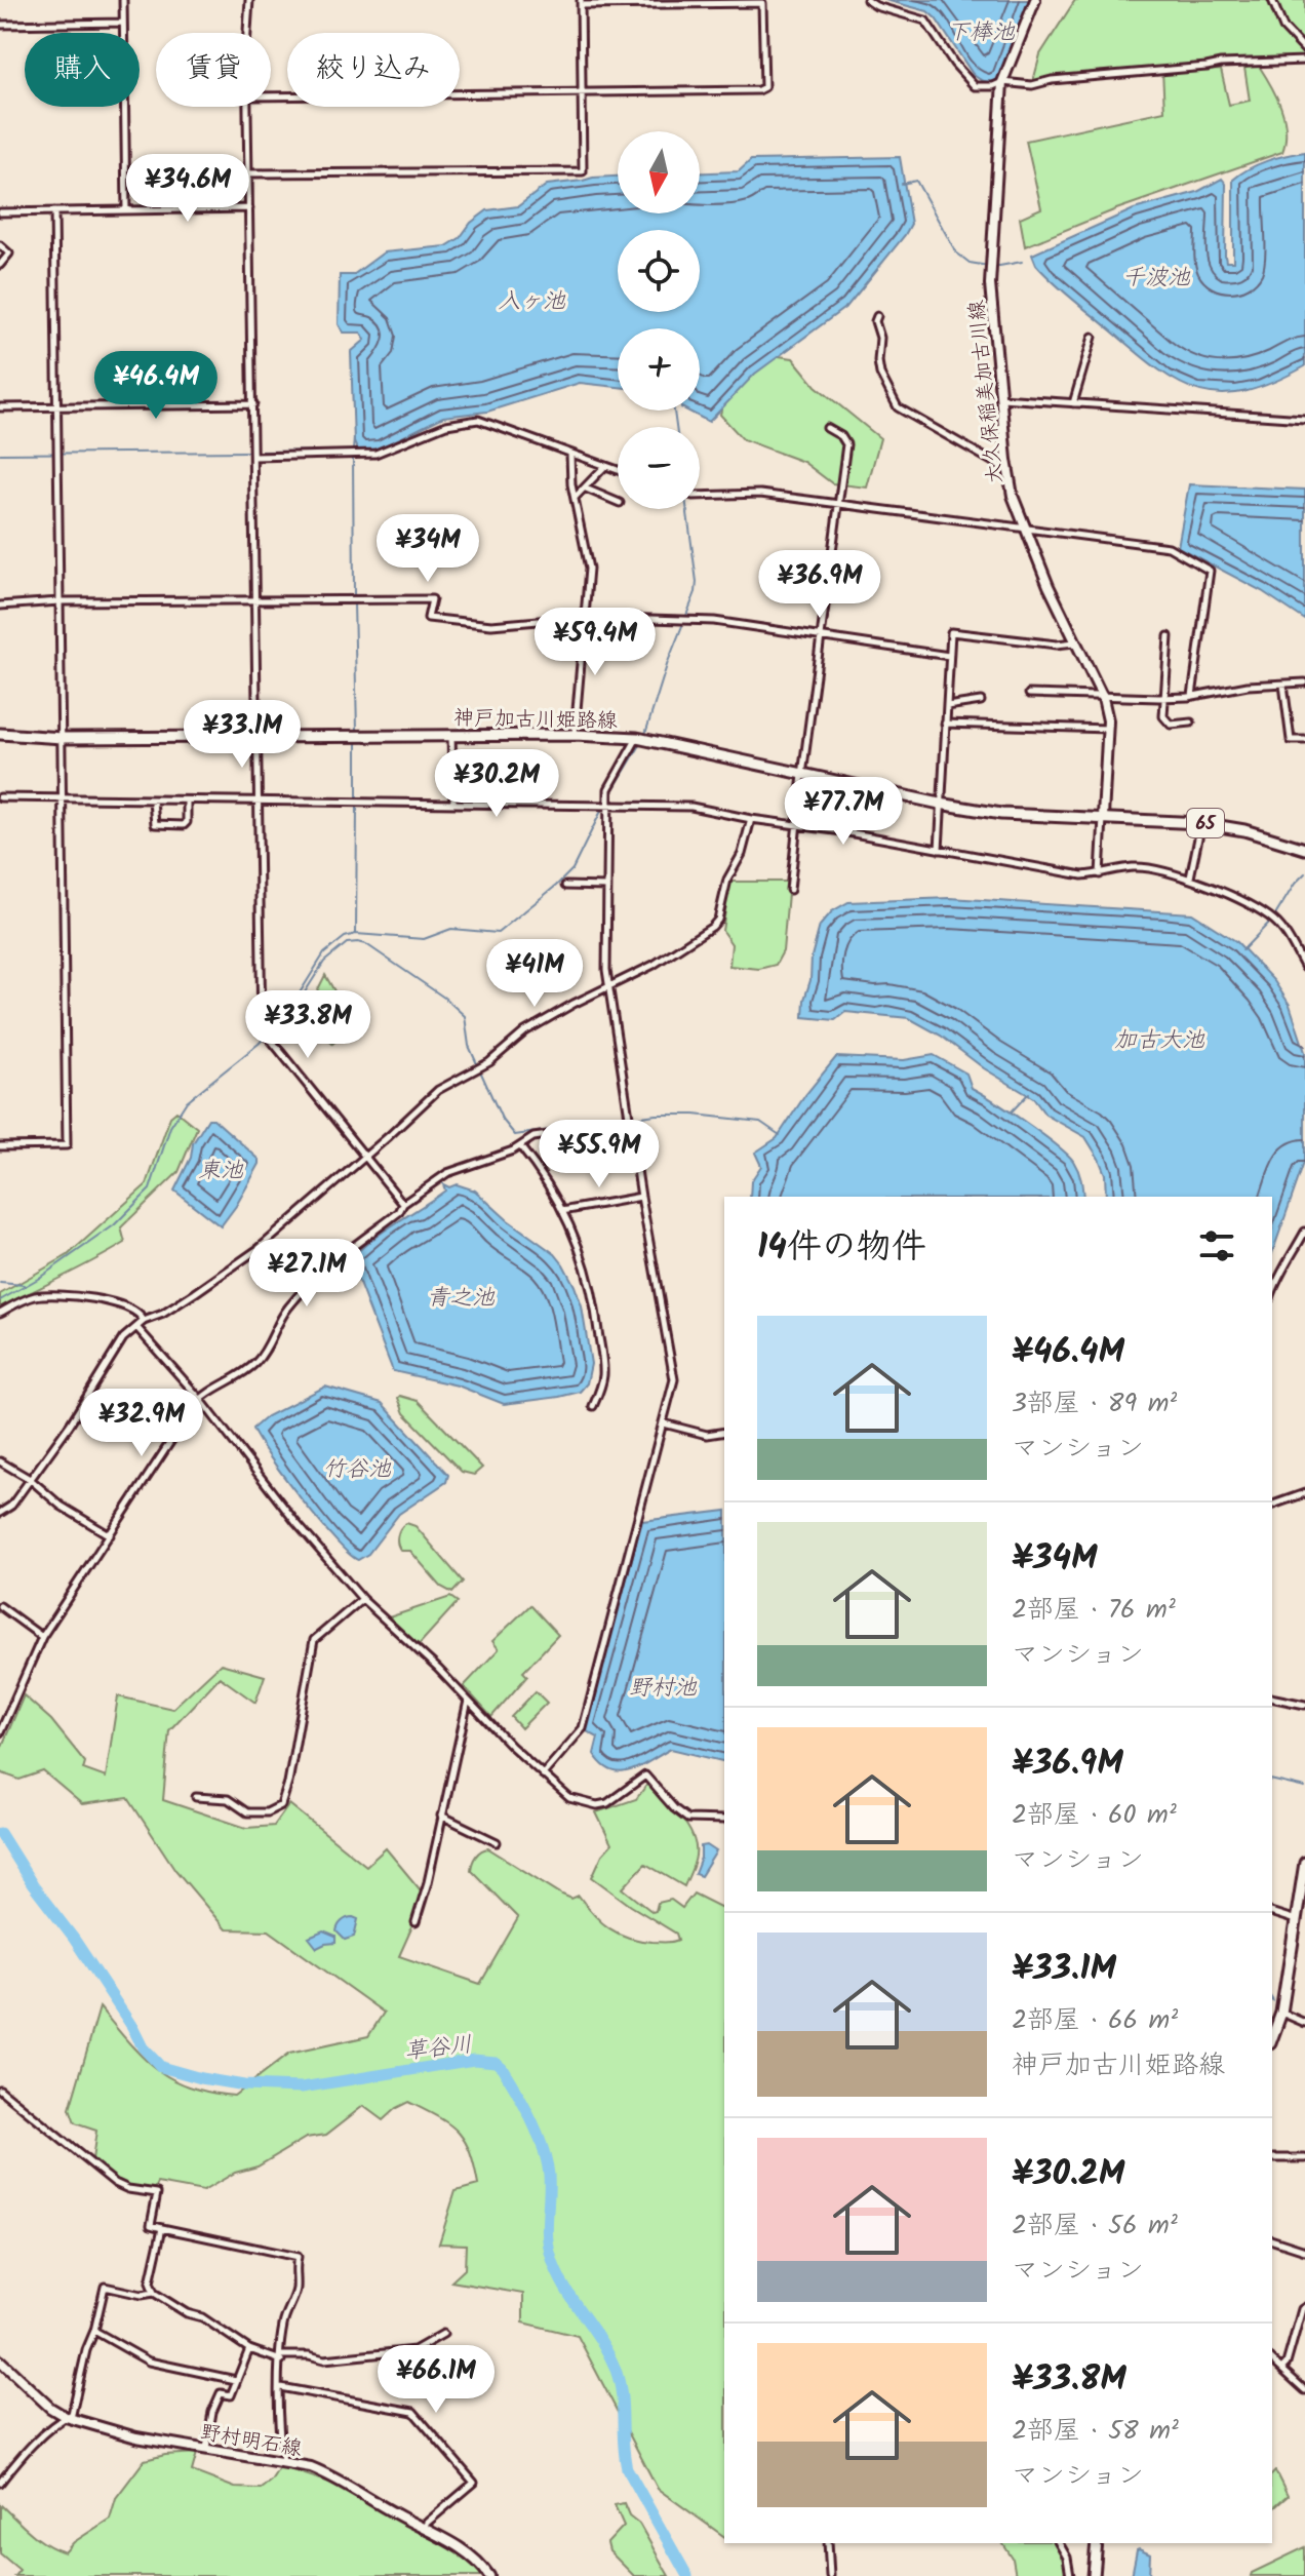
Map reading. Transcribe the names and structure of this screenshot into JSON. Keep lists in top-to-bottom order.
{
  "streets": {
    "main road": [
      "大久保稲美加古川線",
      "神戸加古川姫路線",
      "65",
      "野村明石線"
    ]
  },
  "crossings": [
    ["大久保稲美加古川線", "神戸加古川姫路線"]
  ],
  "water": [
    "下棒池",
    "千波池",
    "入ヶ池",
    "加古大池",
    "東池",
    "青之池",
    "竹谷池",
    "野村池",
    "草谷川"
  ],
  "north": "bottom",
  "page": {
    "chip": ["購入", "賃貸", "絞り込み"],
    "map_buttons": ["+", "−"],
    "price": [
      "¥34.6M",
      "¥46.4M",
      "¥34M",
      "¥36.9M",
      "¥59.4M",
      "¥33.1M",
      "¥30.2M",
      "¥77.7M",
      "¥41M",
      "¥33.8M",
      "¥55.9M",
      "¥27.1M",
      "¥32.9M",
      "¥66.1M"
    ],
    "heading": "14件の物件",
    "list": [
      {
        "name": "¥46.4M",
        "note": "3部屋 · 89 m² · マンション"
      },
      {
        "name": "¥34M",
        "note": "2部屋 · 76 m² · マンション"
      },
      {
        "name": "¥36.9M",
        "note": "2部屋 · 60 m² · マンション"
      },
      {
        "name": "¥33.1M",
        "note": "2部屋 · 66 m² · 神戸加古川姫路線"
      },
      {
        "name": "¥30.2M",
        "note": "2部屋 · 56 m² · マンション"
      },
      {
        "name": "¥33.8M",
        "note": "2部屋 · 58 m² · マンション"
      }
    ]
  }
}
